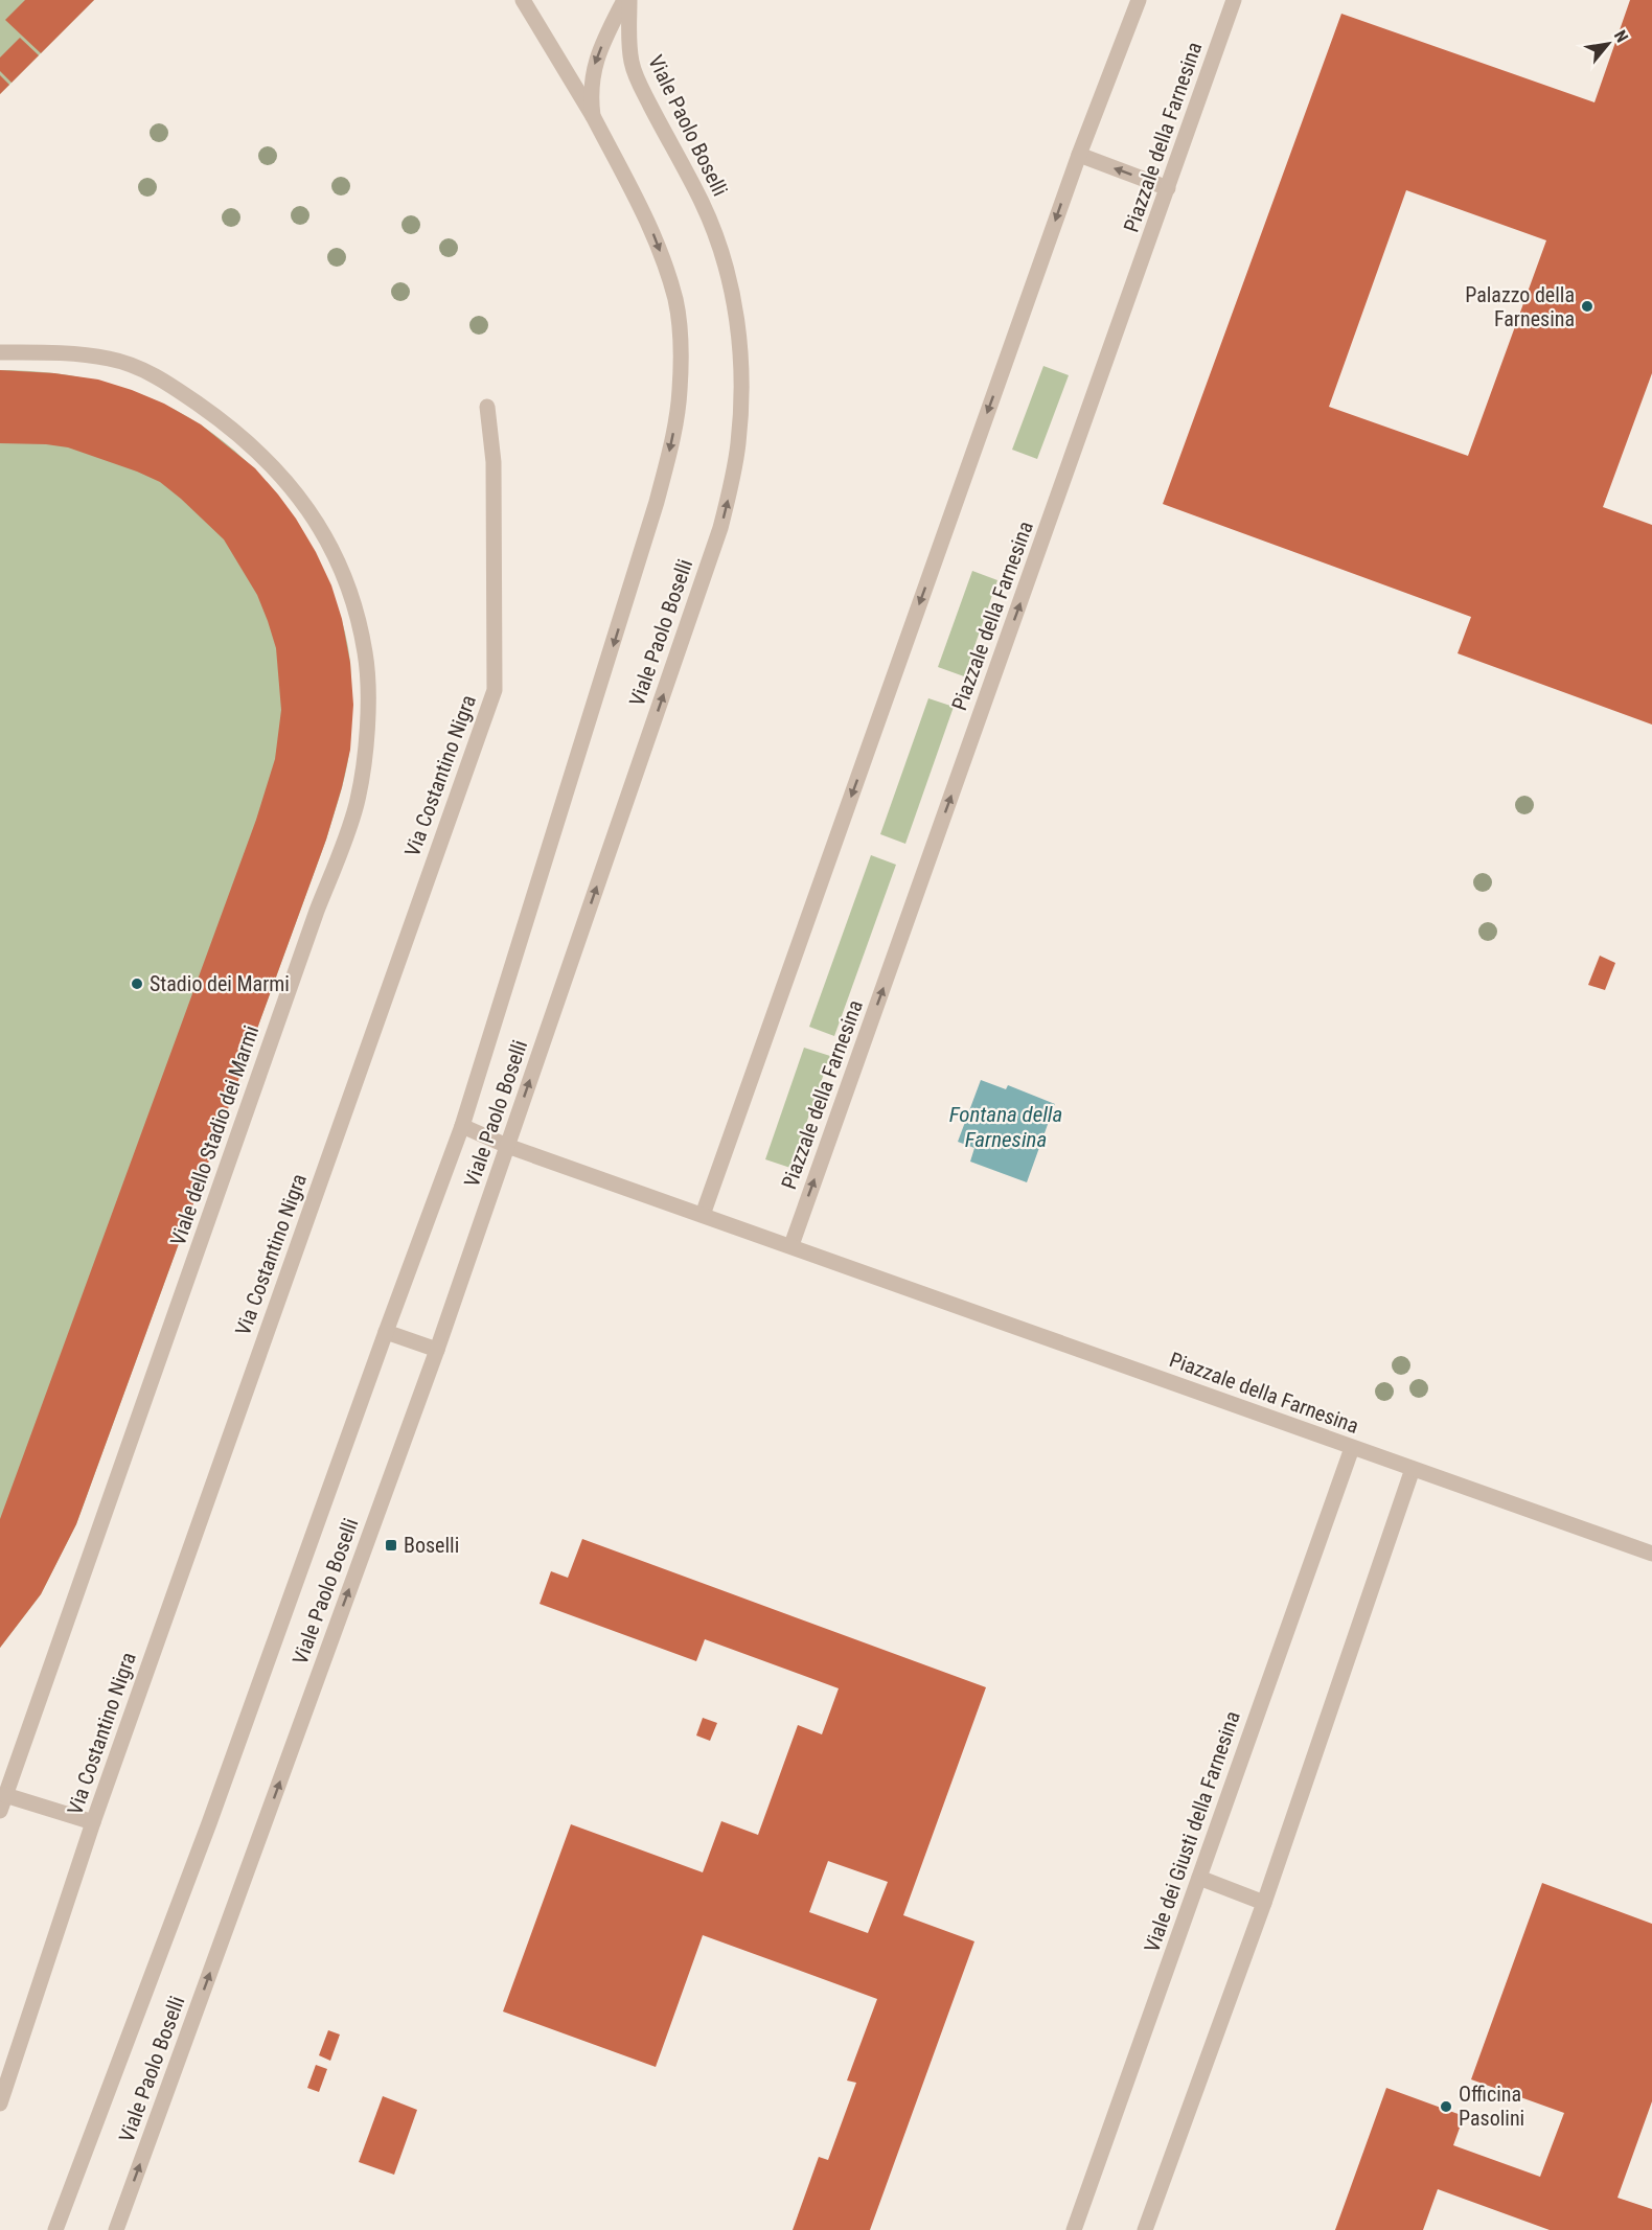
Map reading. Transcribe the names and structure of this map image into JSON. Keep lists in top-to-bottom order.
{
  "streets": {
    "street": [
      "Viale Paolo Boselli",
      "Piazzale della Farnesina",
      "Via Costantino Nigra",
      "Viale dello Stadio dei Marmi",
      "Viale dei Giusti della Farnesina"
    ]
  },
  "crossings": [
    ["Viale Paolo Boselli", "Piazzale della Farnesina"],
    ["Piazzale della Farnesina", "Viale dei Giusti della Farnesina"]
  ],
  "water": ["Fontana della Farnesina"],
  "places": {
    "other": ["Palazzo della Farnesina", "Stadio dei Marmi", "Officina Pasolini"],
    "transit": ["Boselli"]
  },
  "north": "top right"
}
